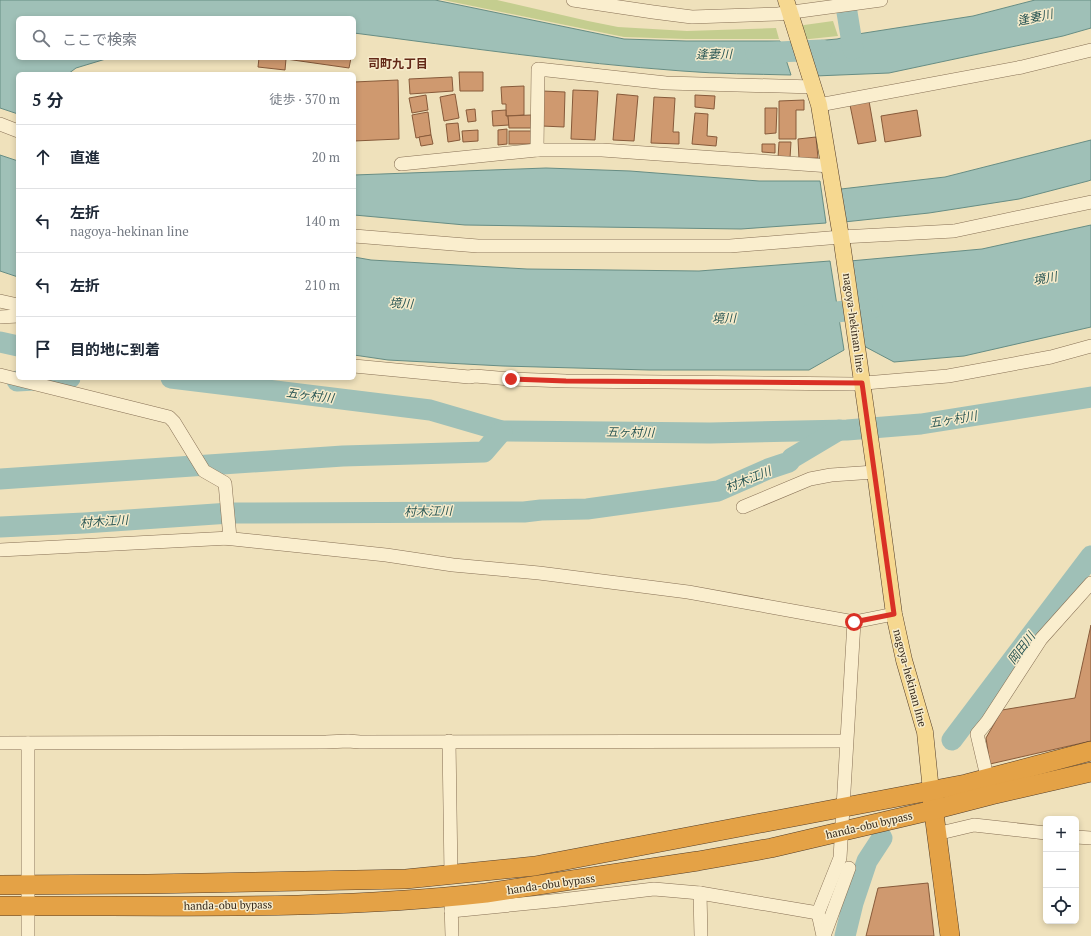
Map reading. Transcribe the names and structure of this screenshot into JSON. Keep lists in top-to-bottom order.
{
  "streets": {
    "highway": ["handa-obu bypass"],
    "main road": ["nagoya-hekinan line"]
  },
  "crossings": [
    ["nagoya-hekinan line", "handa-obu bypass"]
  ],
  "districts": ["司町九丁目"],
  "water": [
    "逢妻川",
    "境川",
    "五ヶ村川",
    "村木江川",
    "岡田川"
  ],
  "page": {
    "search": "ここで検索",
    "heading": ["5 分", "徒歩 · 370 m"],
    "list": [
      ["直進", "20 m"],
      ["左折", "nagoya-hekinan line", "140 m"],
      ["左折", "210 m"],
      "目的地に到着"
    ],
    "map_buttons": ["+", "−"]
  }
}
